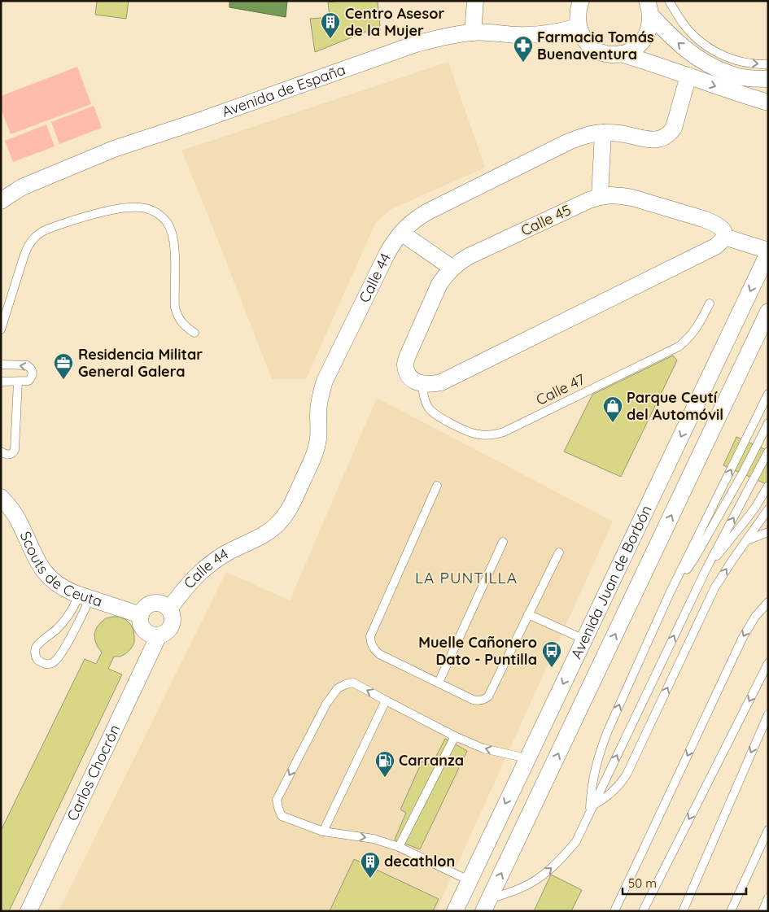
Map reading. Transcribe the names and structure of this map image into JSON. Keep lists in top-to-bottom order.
{
  "streets": {
    "street": [
      "Avenida de España",
      "Calle 45",
      "Calle 44",
      "Scouts de Ceuta",
      "Avenida Juan de Borbón",
      "Carlos Chocrón"
    ],
    "lane": ["Calle 47"]
  },
  "crossings": [
    ["Calle 45", "Calle 47"],
    ["Calle 44", "Scouts de Ceuta"],
    ["Calle 44", "Carlos Chocrón"],
    ["Scouts de Ceuta", "Carlos Chocrón"]
  ],
  "districts": ["LA PUNTILLA"],
  "places": {
    "building": ["Centro Asesor de la Mujer", "decathlon"],
    "pharmacy": ["Farmacia Tomás Buenaventura"],
    "office": ["Residencia Militar General Galera"],
    "shop": ["Parque Ceutí del Automóvil"],
    "bus stop": ["Muelle Cañonero Dato - Puntilla"],
    "fuel station": ["Carranza"]
  },
  "scale_bar": "50 m"
}
